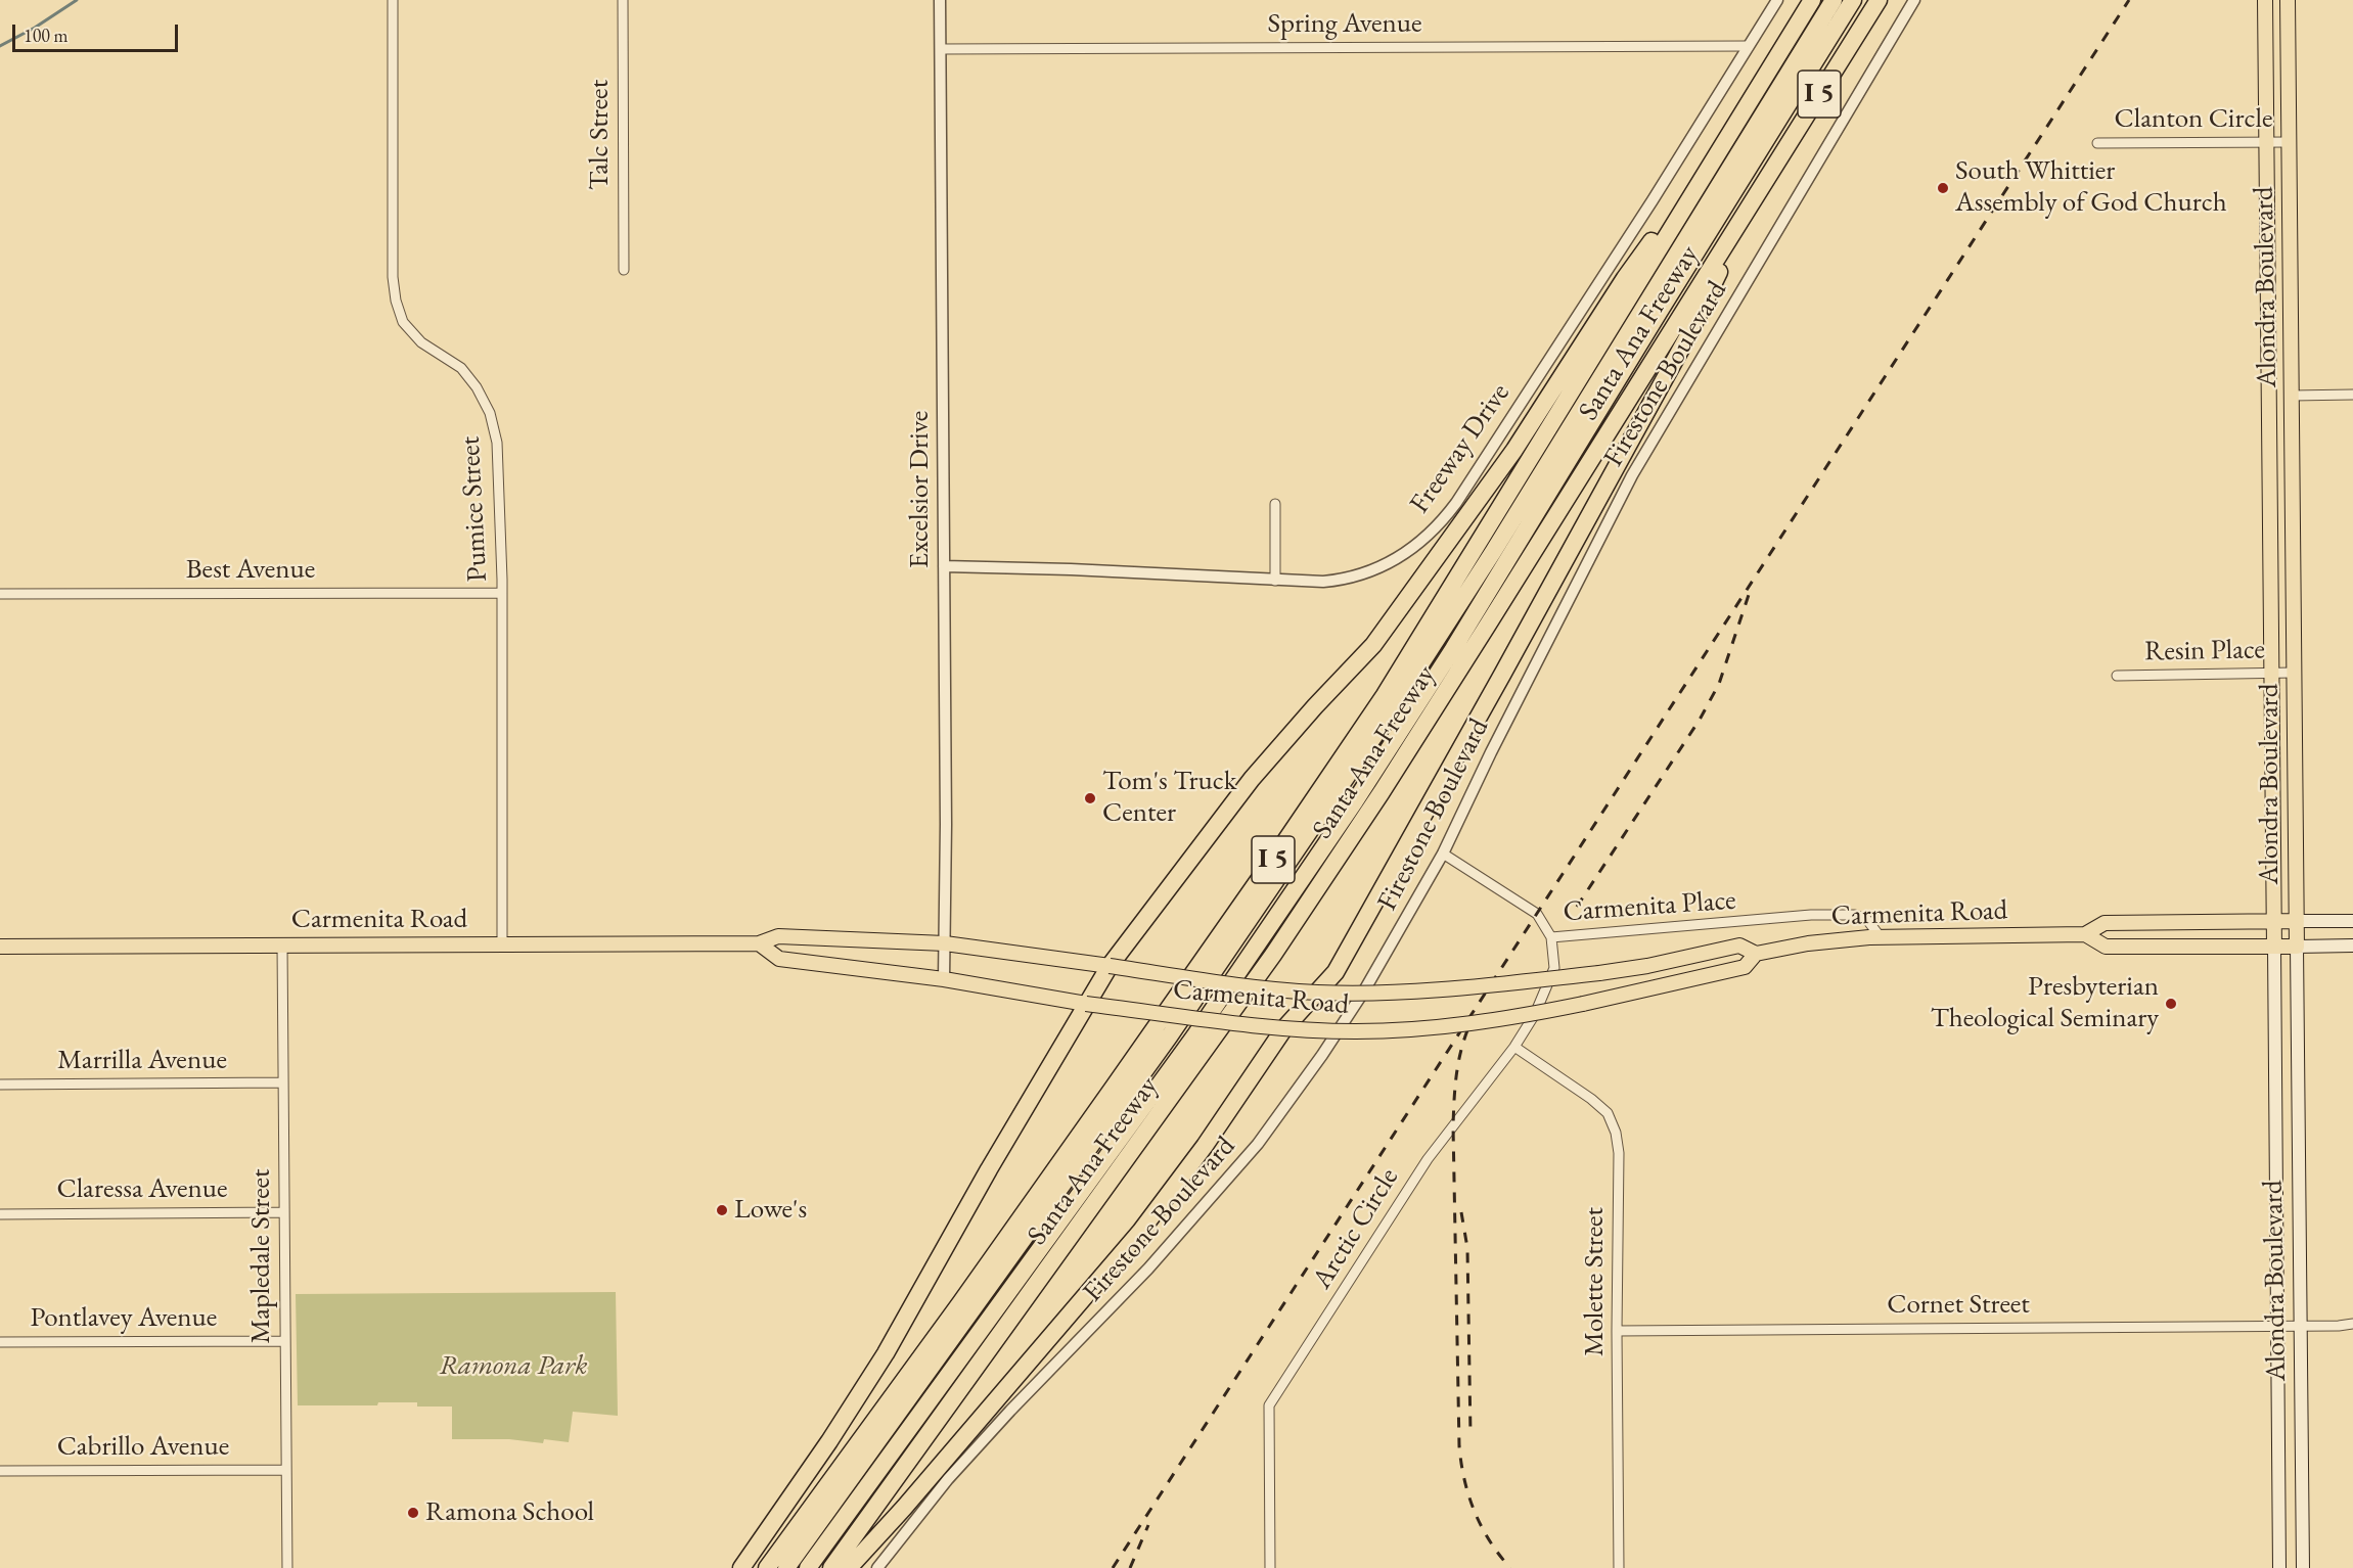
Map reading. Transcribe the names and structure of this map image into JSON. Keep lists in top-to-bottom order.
{
  "streets": {
    "highway": ["I 5", "Santa Ana Freeway"],
    "main road": ["Alondra Boulevard", "Carmenita Road"],
    "street": [
      "Spring Avenue",
      "Clanton Circle",
      "Talc Street",
      "Firestone Boulevard",
      "Freeway Drive",
      "Excelsior Drive",
      "Pumice Street",
      "Best Avenue",
      "Resin Place",
      "Carmenita Place",
      "Marrilla Avenue",
      "Claressa Avenue",
      "Arctic Circle",
      "Mapledale Street",
      "Molette Street",
      "Cornet Street",
      "Pontlavey Avenue",
      "Cabrillo Avenue"
    ]
  },
  "crossings": [
    ["Spring Avenue", "Freeway Drive"],
    ["Spring Avenue", "Excelsior Drive"],
    ["Clanton Circle", "Alondra Boulevard"],
    ["Alondra Boulevard", "Resin Place"],
    ["Alondra Boulevard", "Carmenita Road"],
    ["Alondra Boulevard", "Cornet Street"],
    ["Firestone Boulevard", "Carmenita Place"],
    ["Freeway Drive", "Excelsior Drive"],
    ["Excelsior Drive", "Carmenita Road"],
    ["Pumice Street", "Best Avenue"],
    ["Pumice Street", "Carmenita Road"],
    ["Carmenita Place", "Carmenita Road"],
    ["Carmenita Place", "Arctic Circle"],
    ["Carmenita Road", "Mapledale Street"],
    ["Marrilla Avenue", "Mapledale Street"],
    ["Claressa Avenue", "Mapledale Street"],
    ["Arctic Circle", "Molette Street"],
    ["Mapledale Street", "Pontlavey Avenue"],
    ["Mapledale Street", "Cabrillo Avenue"],
    ["Molette Street", "Cornet Street"]
  ],
  "parks": ["Ramona Park"],
  "places": [
    "South Whittier Assembly of God Church",
    "Tom's Truck Center",
    "Presbyterian Theological Seminary",
    "Lowe's",
    "Ramona School"
  ],
  "scale_bar": "100 m"
}
